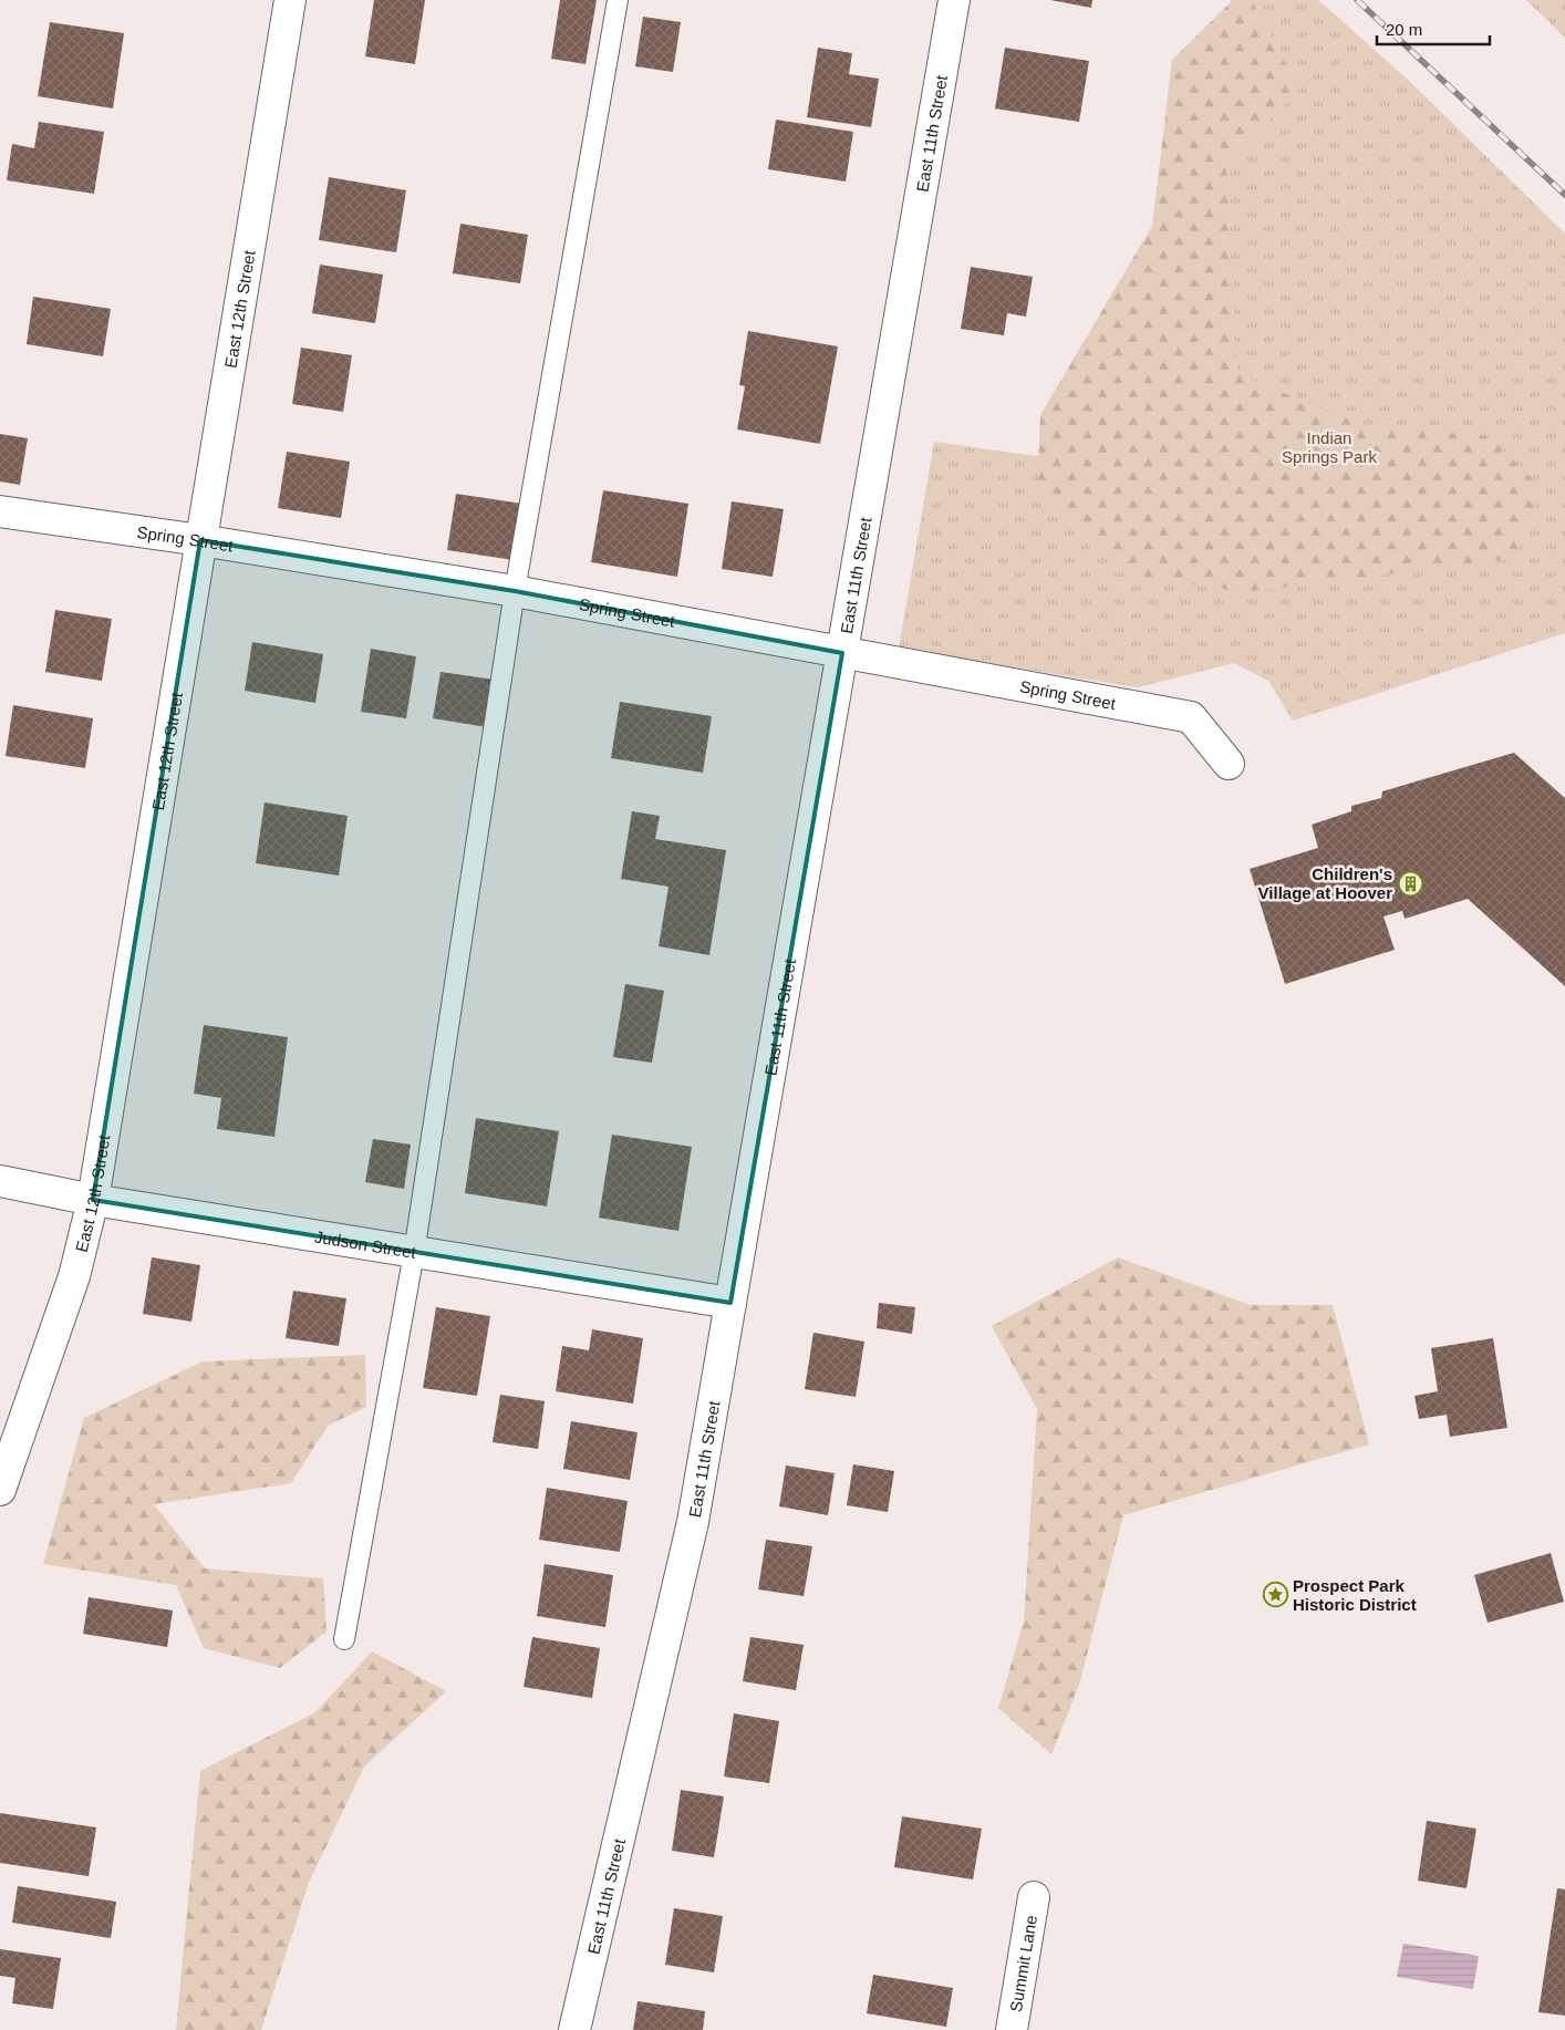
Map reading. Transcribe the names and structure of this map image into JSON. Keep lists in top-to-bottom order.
{
  "streets": {
    "street": [
      "East 11th Street",
      "East 12th Street",
      "Spring Street",
      "Judson Street",
      "Summit Lane"
    ]
  },
  "crossings": [
    ["East 11th Street", "Spring Street"],
    ["East 11th Street", "Judson Street"],
    ["East 12th Street", "Spring Street"],
    ["East 12th Street", "Judson Street"]
  ],
  "parks": ["Indian Springs Park"],
  "places": {
    "building": ["Children's Village at Hoover"],
    "place": ["Prospect Park Historic District"]
  },
  "scale_bar": "20 m"
}
